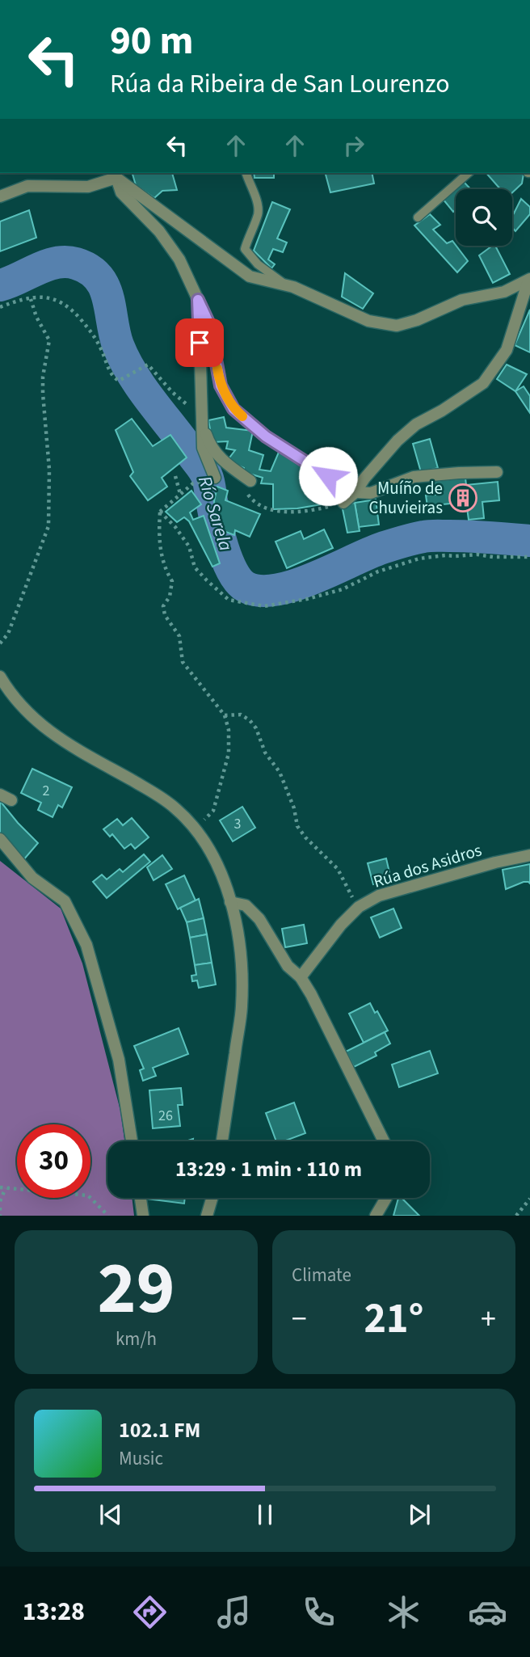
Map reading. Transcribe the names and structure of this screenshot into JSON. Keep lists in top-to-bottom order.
{
  "streets": {
    "street": ["Rúa dos Asidros"]
  },
  "water": ["Río Sarela"],
  "places": {
    "building": ["Muíño de Chuvieiras"]
  },
  "house_numbers": ["2", "3", "26"],
  "page": {
    "turn": ["90 m", "Rúa da Ribeira de San Lourenzo"],
    "limit": "30",
    "trip": "13:29 · 1 min · 110 m",
    "tile": [
      ["29", "km/h"],
      "Climate"
    ],
    "heat": ["−", "21°", "+"],
    "song": ["102.1 FM", "Music"],
    "tabs": "13:28"
  }
}
